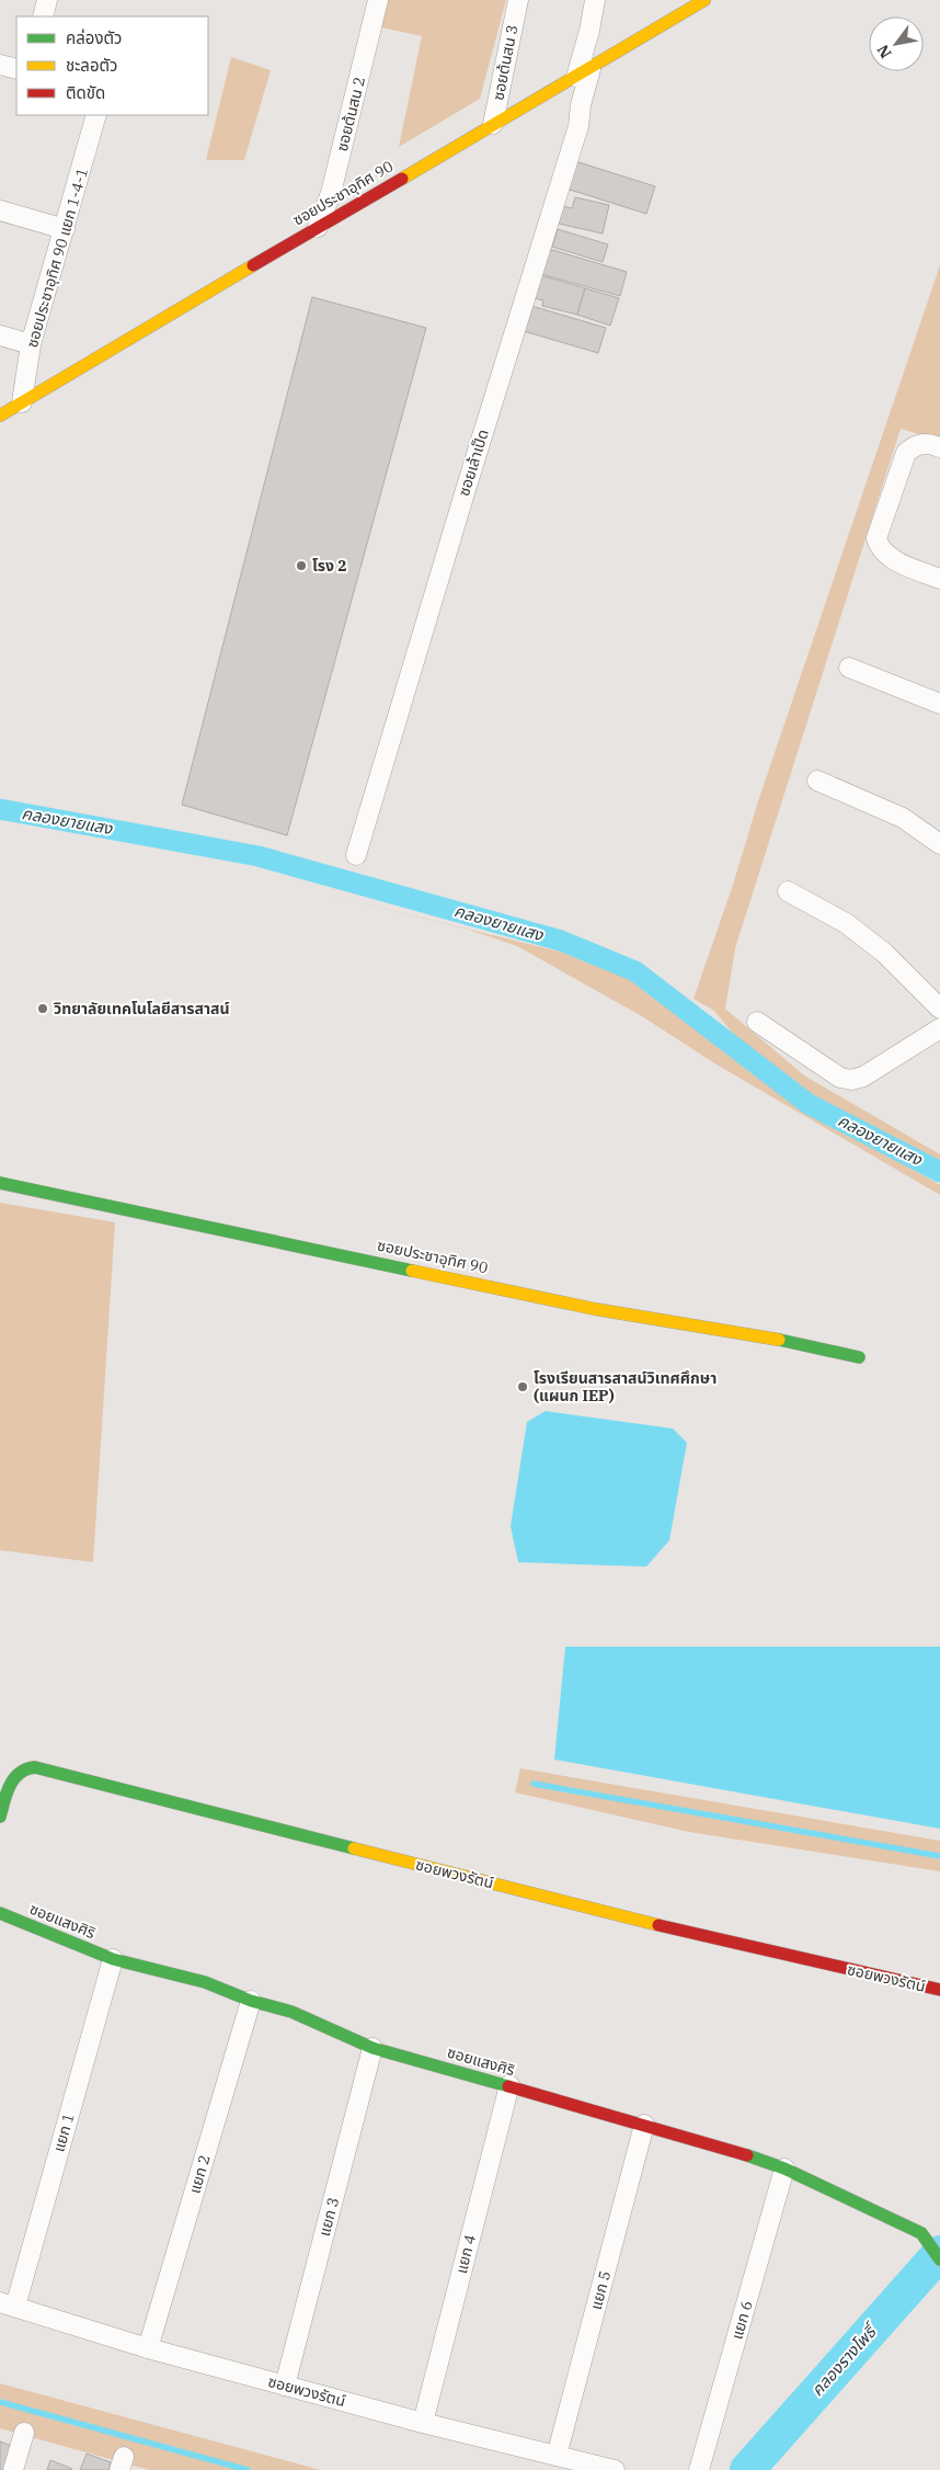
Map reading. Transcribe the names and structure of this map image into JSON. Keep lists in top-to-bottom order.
{
  "streets": {
    "street": [
      "ซอยต้นสน 3",
      "ซอยต้นสน 2",
      "ซอยประชาอุทิศ 90",
      "ซอยประชาอุทิศ 90 แยก 1-4-1",
      "ซอยเล้าเป็ด",
      "ซอยพวงรัตน์",
      "ซอยแสงศิริ",
      "แยก 1",
      "แยก 2",
      "แยก 3",
      "แยก 4",
      "แยก 5",
      "แยก 6"
    ]
  },
  "crossings": [
    ["ซอยต้นสน 3", "ซอยประชาอุทิศ 90"],
    ["ซอยต้นสน 2", "ซอยประชาอุทิศ 90"],
    ["ซอยประชาอุทิศ 90", "ซอยประชาอุทิศ 90 แยก 1-4-1"],
    ["ซอยประชาอุทิศ 90", "ซอยเล้าเป็ด"],
    ["ซอยพวงรัตน์", "แยก 1"],
    ["ซอยพวงรัตน์", "แยก 2"],
    ["ซอยพวงรัตน์", "แยก 3"],
    ["ซอยพวงรัตน์", "แยก 4"],
    ["ซอยพวงรัตน์", "แยก 5"],
    ["ซอยแสงศิริ", "แยก 1"],
    ["ซอยแสงศิริ", "แยก 2"],
    ["ซอยแสงศิริ", "แยก 3"],
    ["ซอยแสงศิริ", "แยก 4"],
    ["ซอยแสงศิริ", "แยก 5"],
    ["ซอยแสงศิริ", "แยก 6"]
  ],
  "water": ["คลองยายแสง", "คลองรางโพธิ์"],
  "places": ["โรง 2", "วิทยาลัยเทคโนโลยีสารสาสน์", "โรงเรียนสารสาสน์วิเทศศึกษา (แผนก IEP)"],
  "legend": ["คล่องตัว", "ชะลอตัว", "ติดขัด"],
  "north": "bottom left"
}
